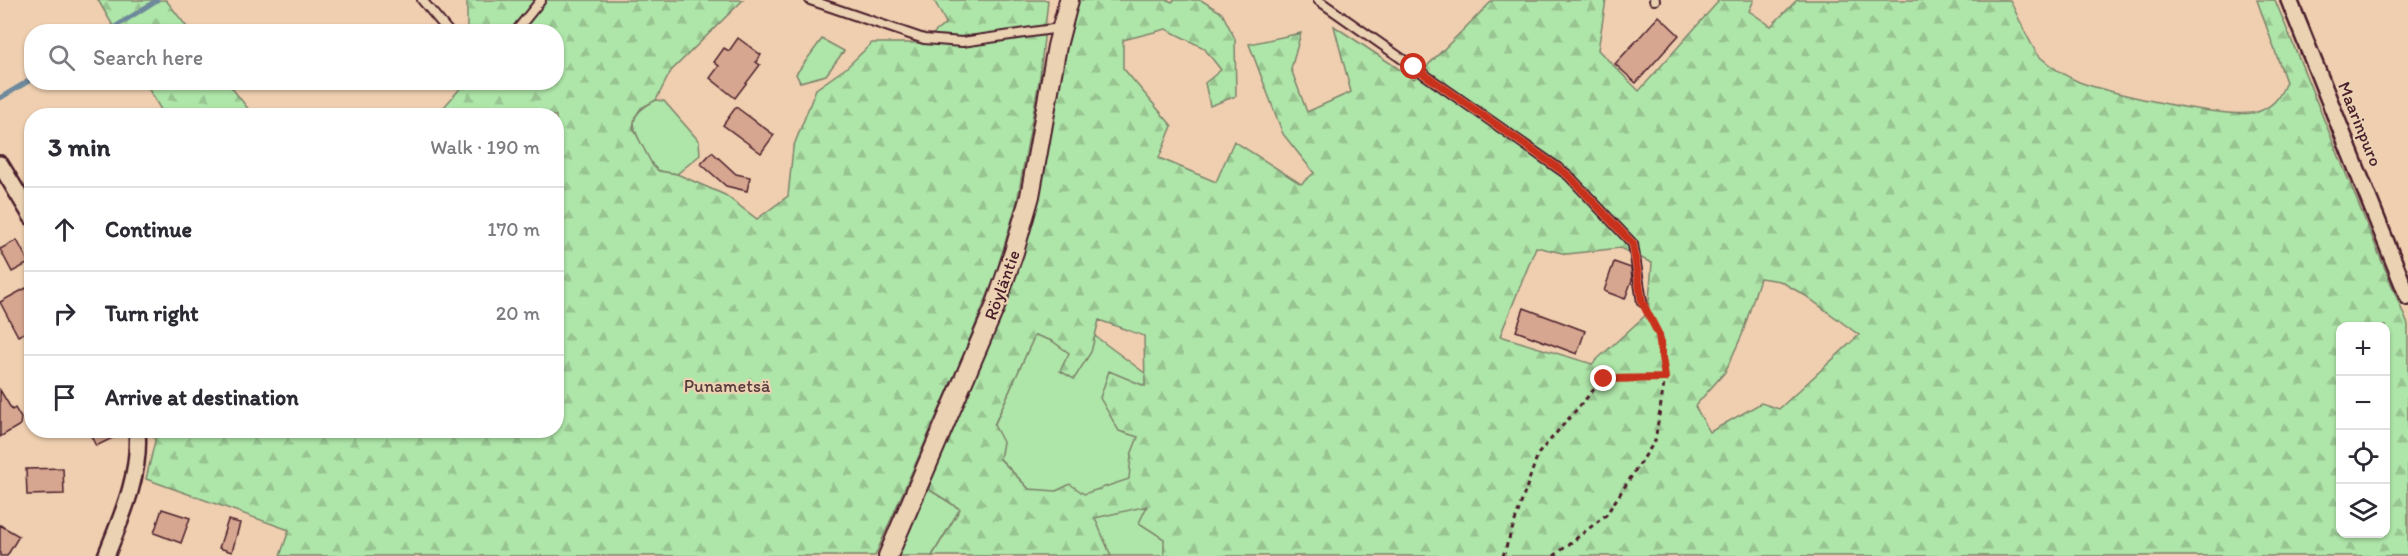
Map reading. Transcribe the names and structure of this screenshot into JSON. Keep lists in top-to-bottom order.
{
  "streets": {
    "street": ["Maarinpuro", "Röyläntie"]
  },
  "parks": ["Punametsä"],
  "page": {
    "search": "Search here",
    "heading": ["3 min", "Walk · 190 m"],
    "list": [
      ["Continue", "170 m"],
      ["Turn right", "20 m"],
      "Arrive at destination"
    ],
    "map_buttons": ["+", "−"]
  }
}
